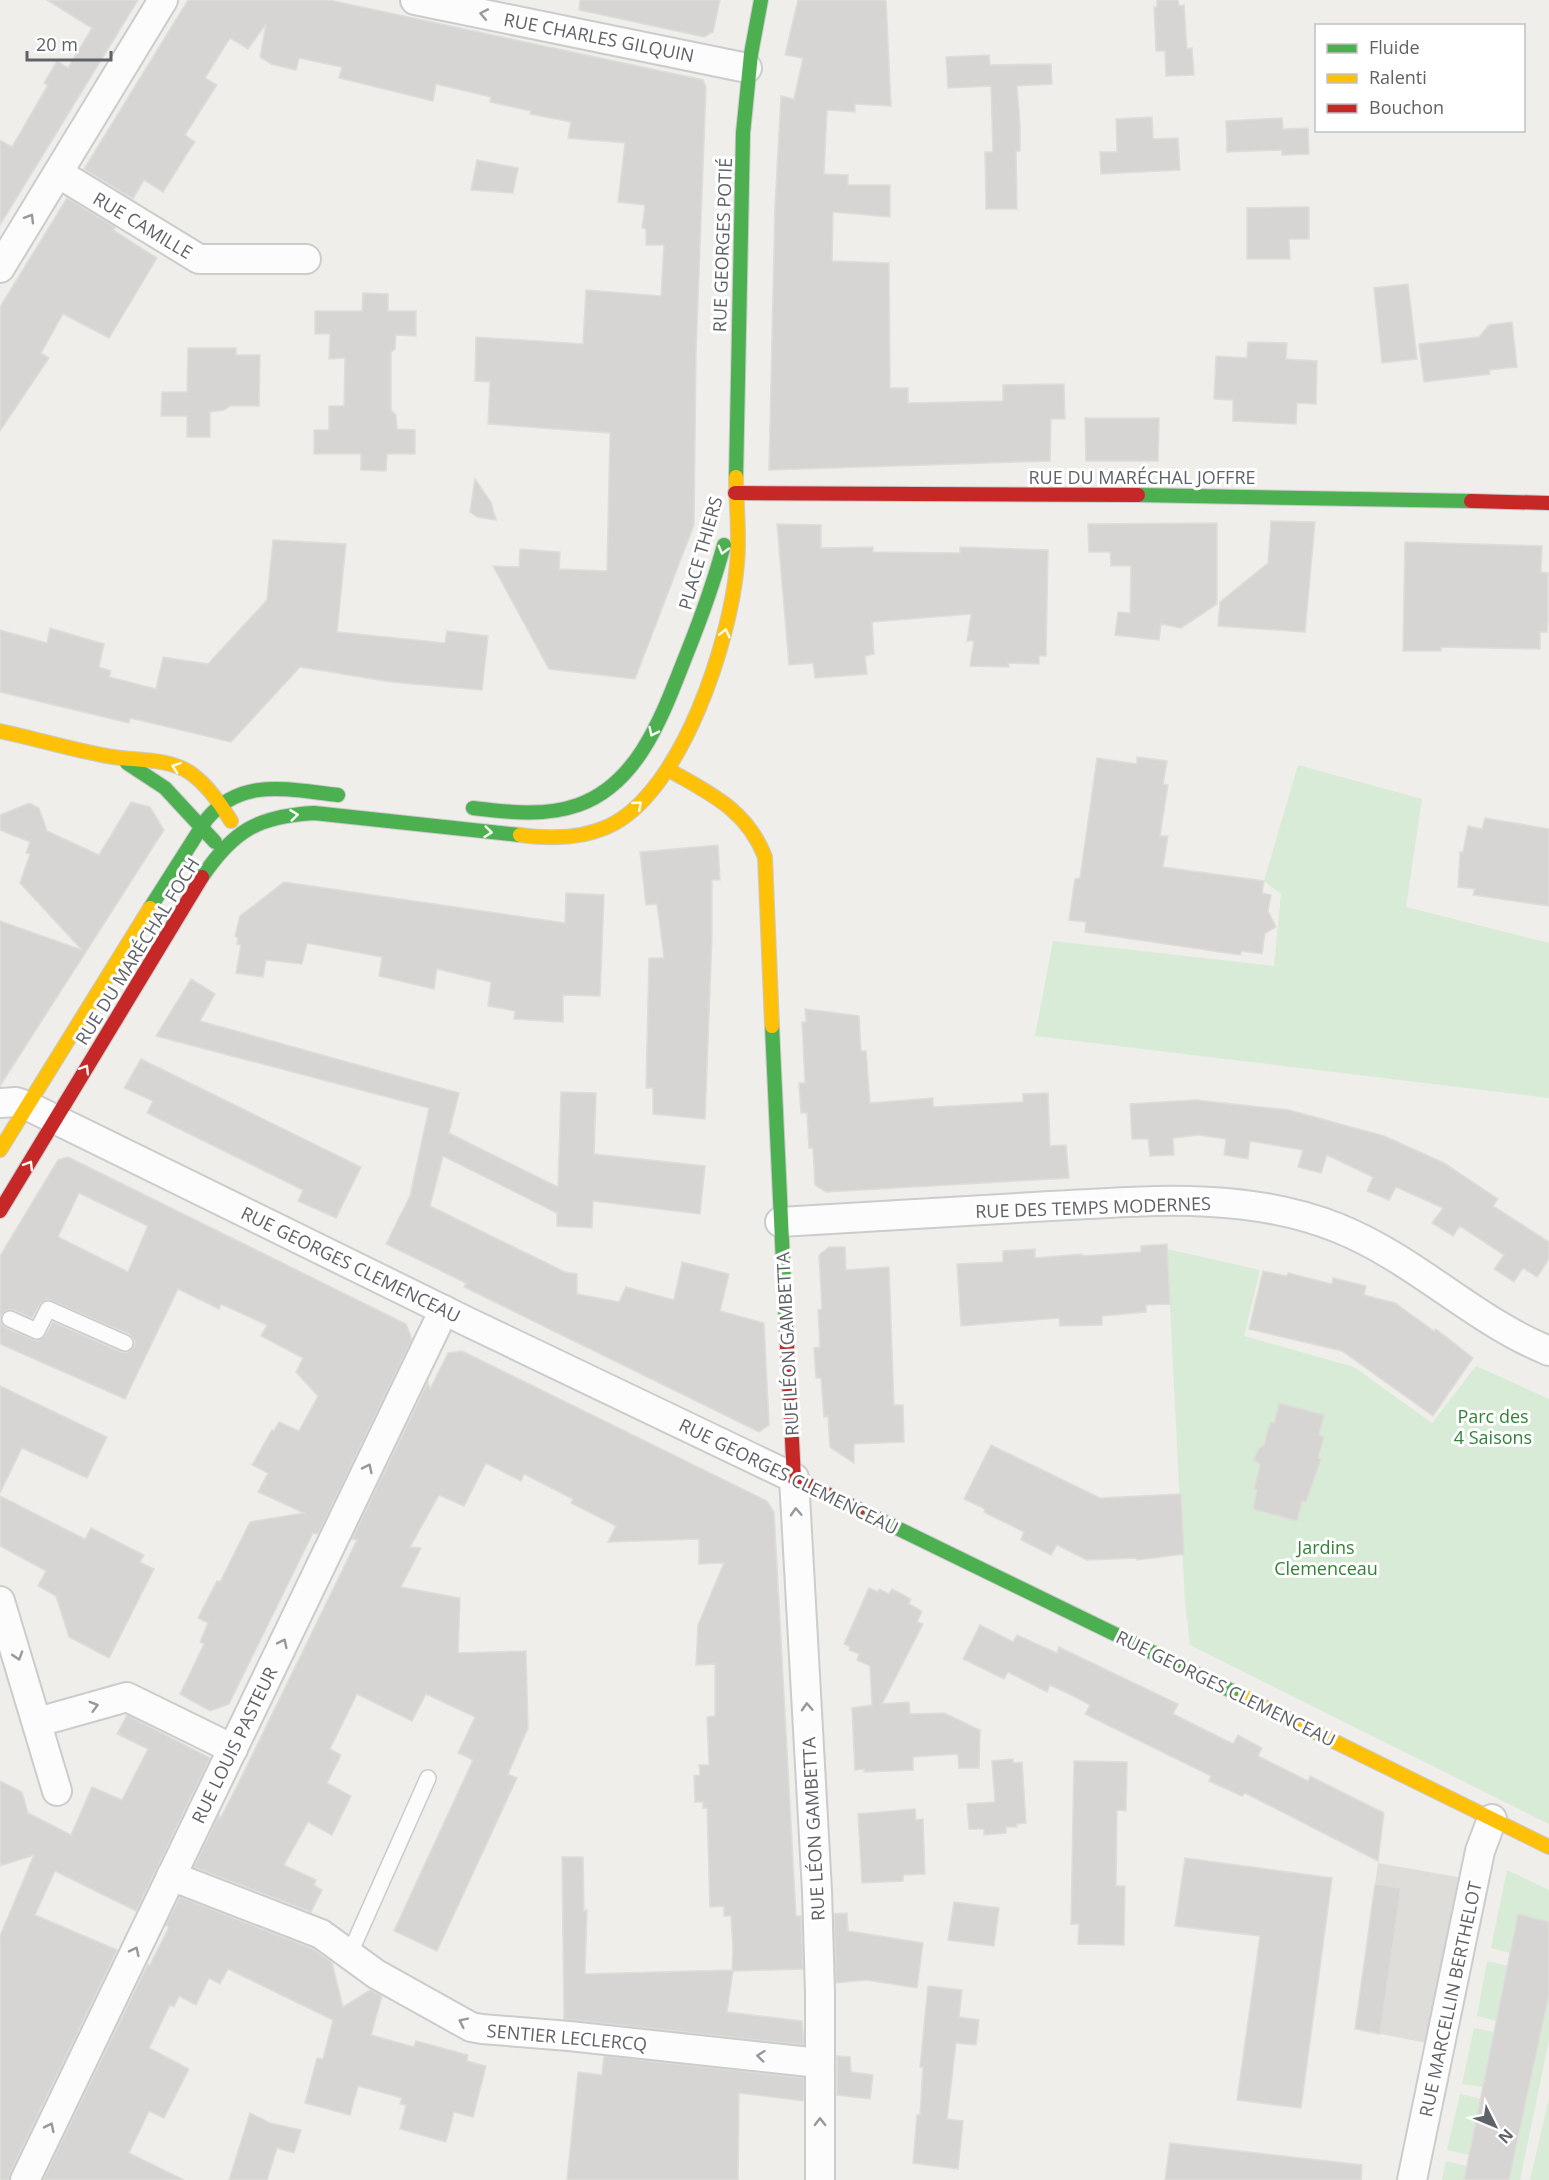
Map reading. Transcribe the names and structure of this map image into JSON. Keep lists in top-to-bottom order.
{
  "streets": {
    "street": [
      "RUE CHARLES GILQUIN",
      "RUE CAMILLE",
      "RUE GEORGES POTIÉ",
      "RUE DU MARÉCHAL JOFFRE",
      "PLACE THIERS",
      "RUE DU MARÉCHAL FOCH",
      "RUE DES TEMPS MODERNES",
      "RUE GEORGES CLEMENCEAU",
      "RUE LÉON GAMBETTA",
      "RUE LOUIS PASTEUR",
      "RUE MARCELLIN BERTHELOT",
      "SENTIER LECLERCQ"
    ]
  },
  "crossings": [
    ["RUE CHARLES GILQUIN", "RUE GEORGES POTIÉ"],
    ["RUE GEORGES POTIÉ", "RUE DU MARÉCHAL JOFFRE"],
    ["RUE GEORGES POTIÉ", "PLACE THIERS"],
    ["RUE DU MARÉCHAL JOFFRE", "PLACE THIERS"],
    ["PLACE THIERS", "RUE DU MARÉCHAL FOCH"],
    ["PLACE THIERS", "RUE LÉON GAMBETTA"],
    ["RUE DU MARÉCHAL FOCH", "RUE GEORGES CLEMENCEAU"],
    ["RUE DES TEMPS MODERNES", "RUE LÉON GAMBETTA"],
    ["RUE GEORGES CLEMENCEAU", "RUE LÉON GAMBETTA"],
    ["RUE GEORGES CLEMENCEAU", "RUE LOUIS PASTEUR"],
    ["RUE GEORGES CLEMENCEAU", "RUE MARCELLIN BERTHELOT"],
    ["RUE LÉON GAMBETTA", "SENTIER LECLERCQ"],
    ["RUE LOUIS PASTEUR", "SENTIER LECLERCQ"]
  ],
  "one_way": [
    "RUE CHARLES GILQUIN",
    "RUE DU MARÉCHAL FOCH",
    "RUE LÉON GAMBETTA",
    "RUE LOUIS PASTEUR",
    "SENTIER LECLERCQ"
  ],
  "parks": ["Parc des 4 Saisons", "Jardins Clemenceau"],
  "legend": ["Fluide", "Ralenti", "Bouchon"],
  "scale_bar": "20 m",
  "north": "bottom right"
}
